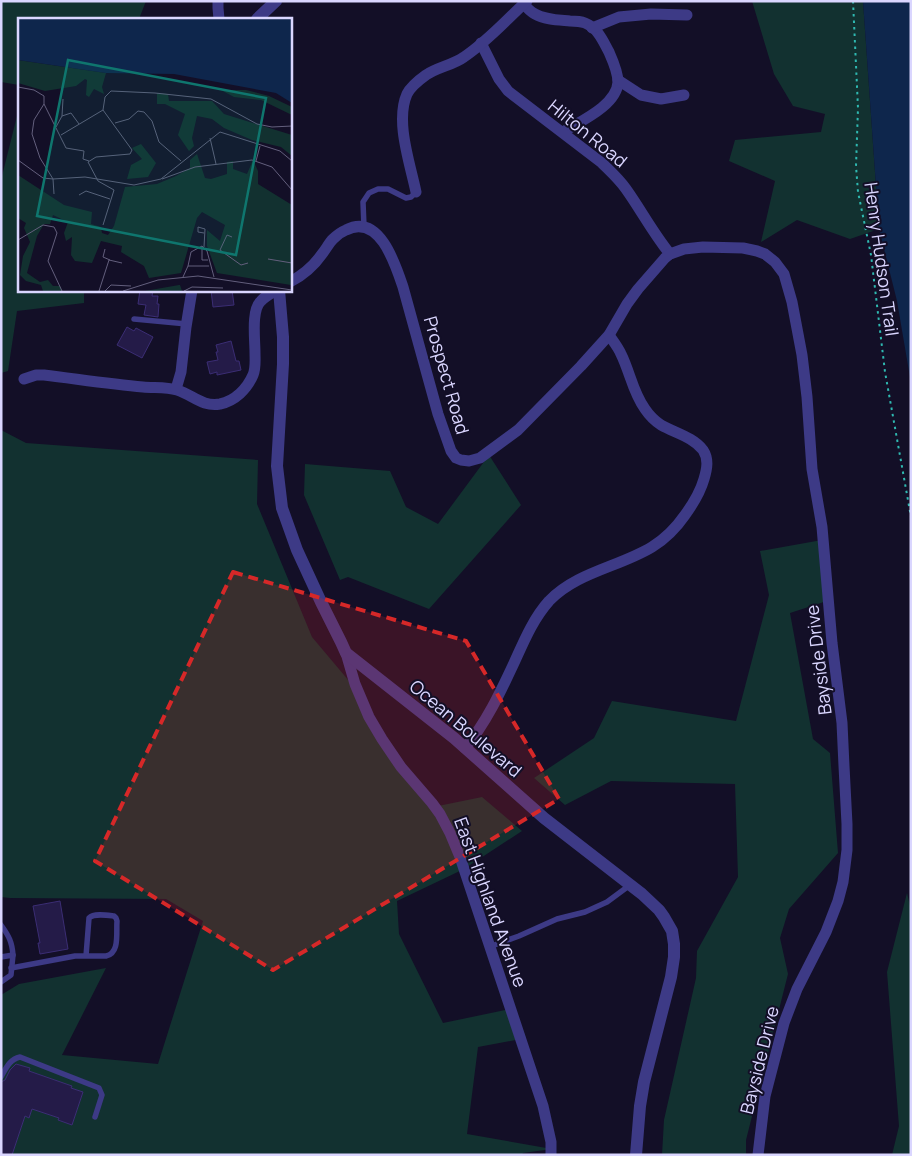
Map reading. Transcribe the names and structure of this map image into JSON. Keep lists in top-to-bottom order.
{
  "streets": {
    "street": [
      "Hilton Road",
      "Prospect Road",
      "Bayside Drive",
      "Ocean Boulevard",
      "East Highland Avenue"
    ],
    "path": ["Henry Hudson Trail"]
  },
  "crossings": [
    ["Hilton Road", "Prospect Road"],
    ["Hilton Road", "Bayside Drive"],
    ["Prospect Road", "Bayside Drive"],
    ["Ocean Boulevard", "East Highland Avenue"]
  ]
}
